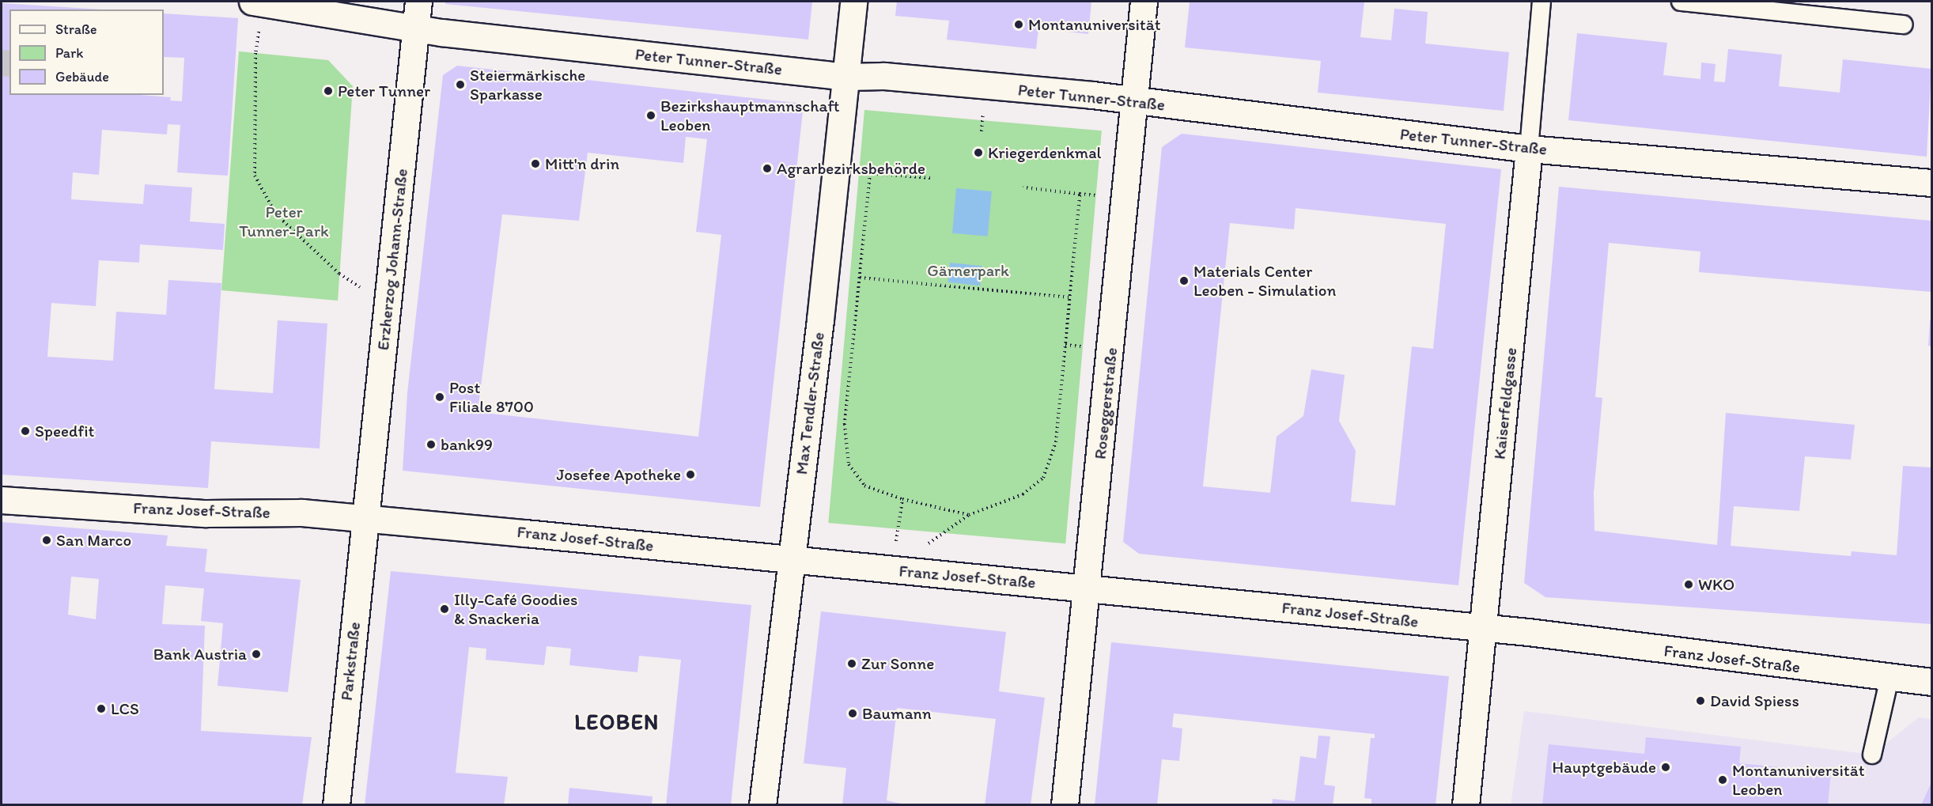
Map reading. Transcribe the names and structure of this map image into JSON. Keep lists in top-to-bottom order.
{
  "streets": {
    "street": [
      "Peter Tunner-Straße",
      "Erzherzog Johann-Straße",
      "Max Tendler-Straße",
      "Roseggerstraße",
      "Kaiserfeldgasse",
      "Franz Josef-Straße",
      "Parkstraße"
    ]
  },
  "crossings": [
    ["Peter Tunner-Straße", "Erzherzog Johann-Straße"],
    ["Peter Tunner-Straße", "Max Tendler-Straße"],
    ["Peter Tunner-Straße", "Roseggerstraße"],
    ["Peter Tunner-Straße", "Kaiserfeldgasse"],
    ["Erzherzog Johann-Straße", "Franz Josef-Straße"],
    ["Erzherzog Johann-Straße", "Parkstraße"],
    ["Max Tendler-Straße", "Franz Josef-Straße"],
    ["Roseggerstraße", "Franz Josef-Straße"],
    ["Kaiserfeldgasse", "Franz Josef-Straße"],
    ["Franz Josef-Straße", "Parkstraße"]
  ],
  "districts": ["LEOBEN"],
  "parks": ["Peter Tunner-Park", "Gärnerpark"],
  "places": [
    "Montanuniversität",
    "Steiermärkische Sparkasse",
    "Peter Tunner",
    "Bezirkshauptmannschaft Leoben",
    "Kriegerdenkmal",
    "Mitt'n drin",
    "Agrarbezirksbehörde",
    "Materials Center Leoben - Simulation",
    "Post Filiale 8700",
    "Speedfit",
    "bank99",
    "Josefee Apotheke",
    "San Marco",
    "WKO",
    "Illy-Café Goodies & Snackeria",
    "Bank Austria",
    "Zur Sonne",
    "David Spiess",
    "LCS",
    "Baumann",
    "Hauptgebäude",
    "Montanuniversität Leoben"
  ],
  "legend": ["Straße", "Park", "Gebäude"]
}
